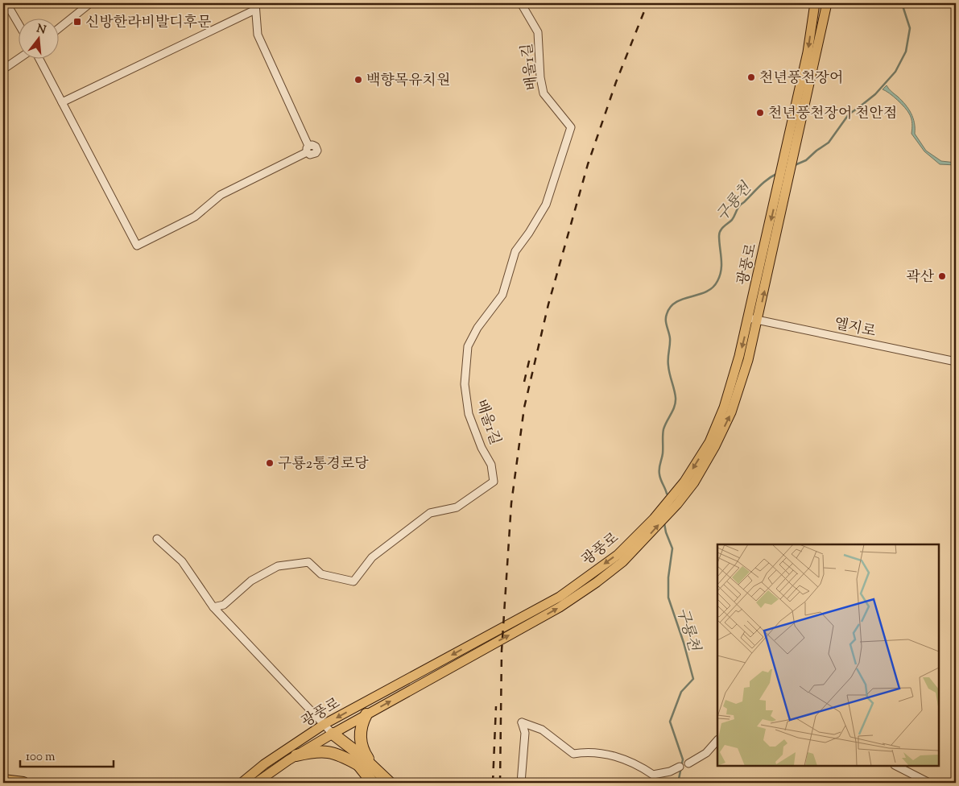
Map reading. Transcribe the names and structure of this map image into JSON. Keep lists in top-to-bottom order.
{
  "streets": {
    "main road": ["광풍로"],
    "street": ["배울1길", "엘지로"]
  },
  "crossings": [
    ["광풍로", "엘지로"]
  ],
  "water": ["구룡천"],
  "places": {
    "transit": ["신방한라비발디후문"],
    "other": [
      "천년풍천장어",
      "백향목유치원",
      "천년풍천장어 천안점",
      "곽산",
      "구룡2통경로당"
    ]
  },
  "scale_bar": "100 m",
  "north": "top"
}
